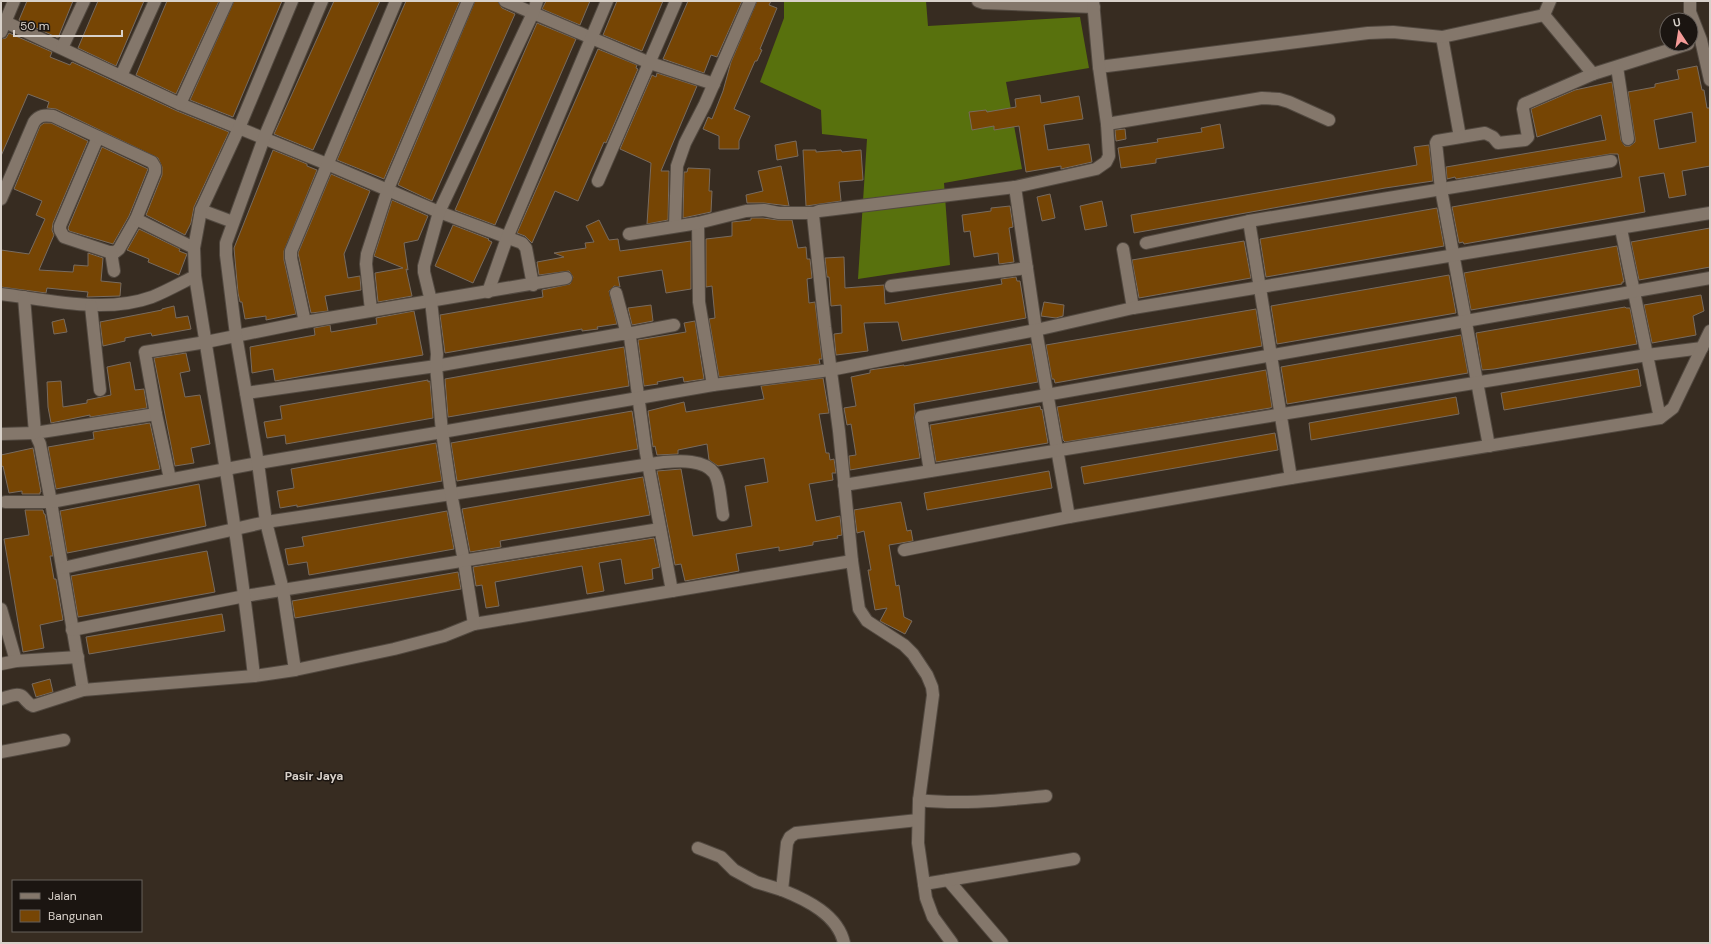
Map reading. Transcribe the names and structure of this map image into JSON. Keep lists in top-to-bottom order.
{
  "districts": ["Pasir Jaya"],
  "legend": ["Jalan", "Bangunan"],
  "scale_bar": "50 m",
  "north": "top"
}
